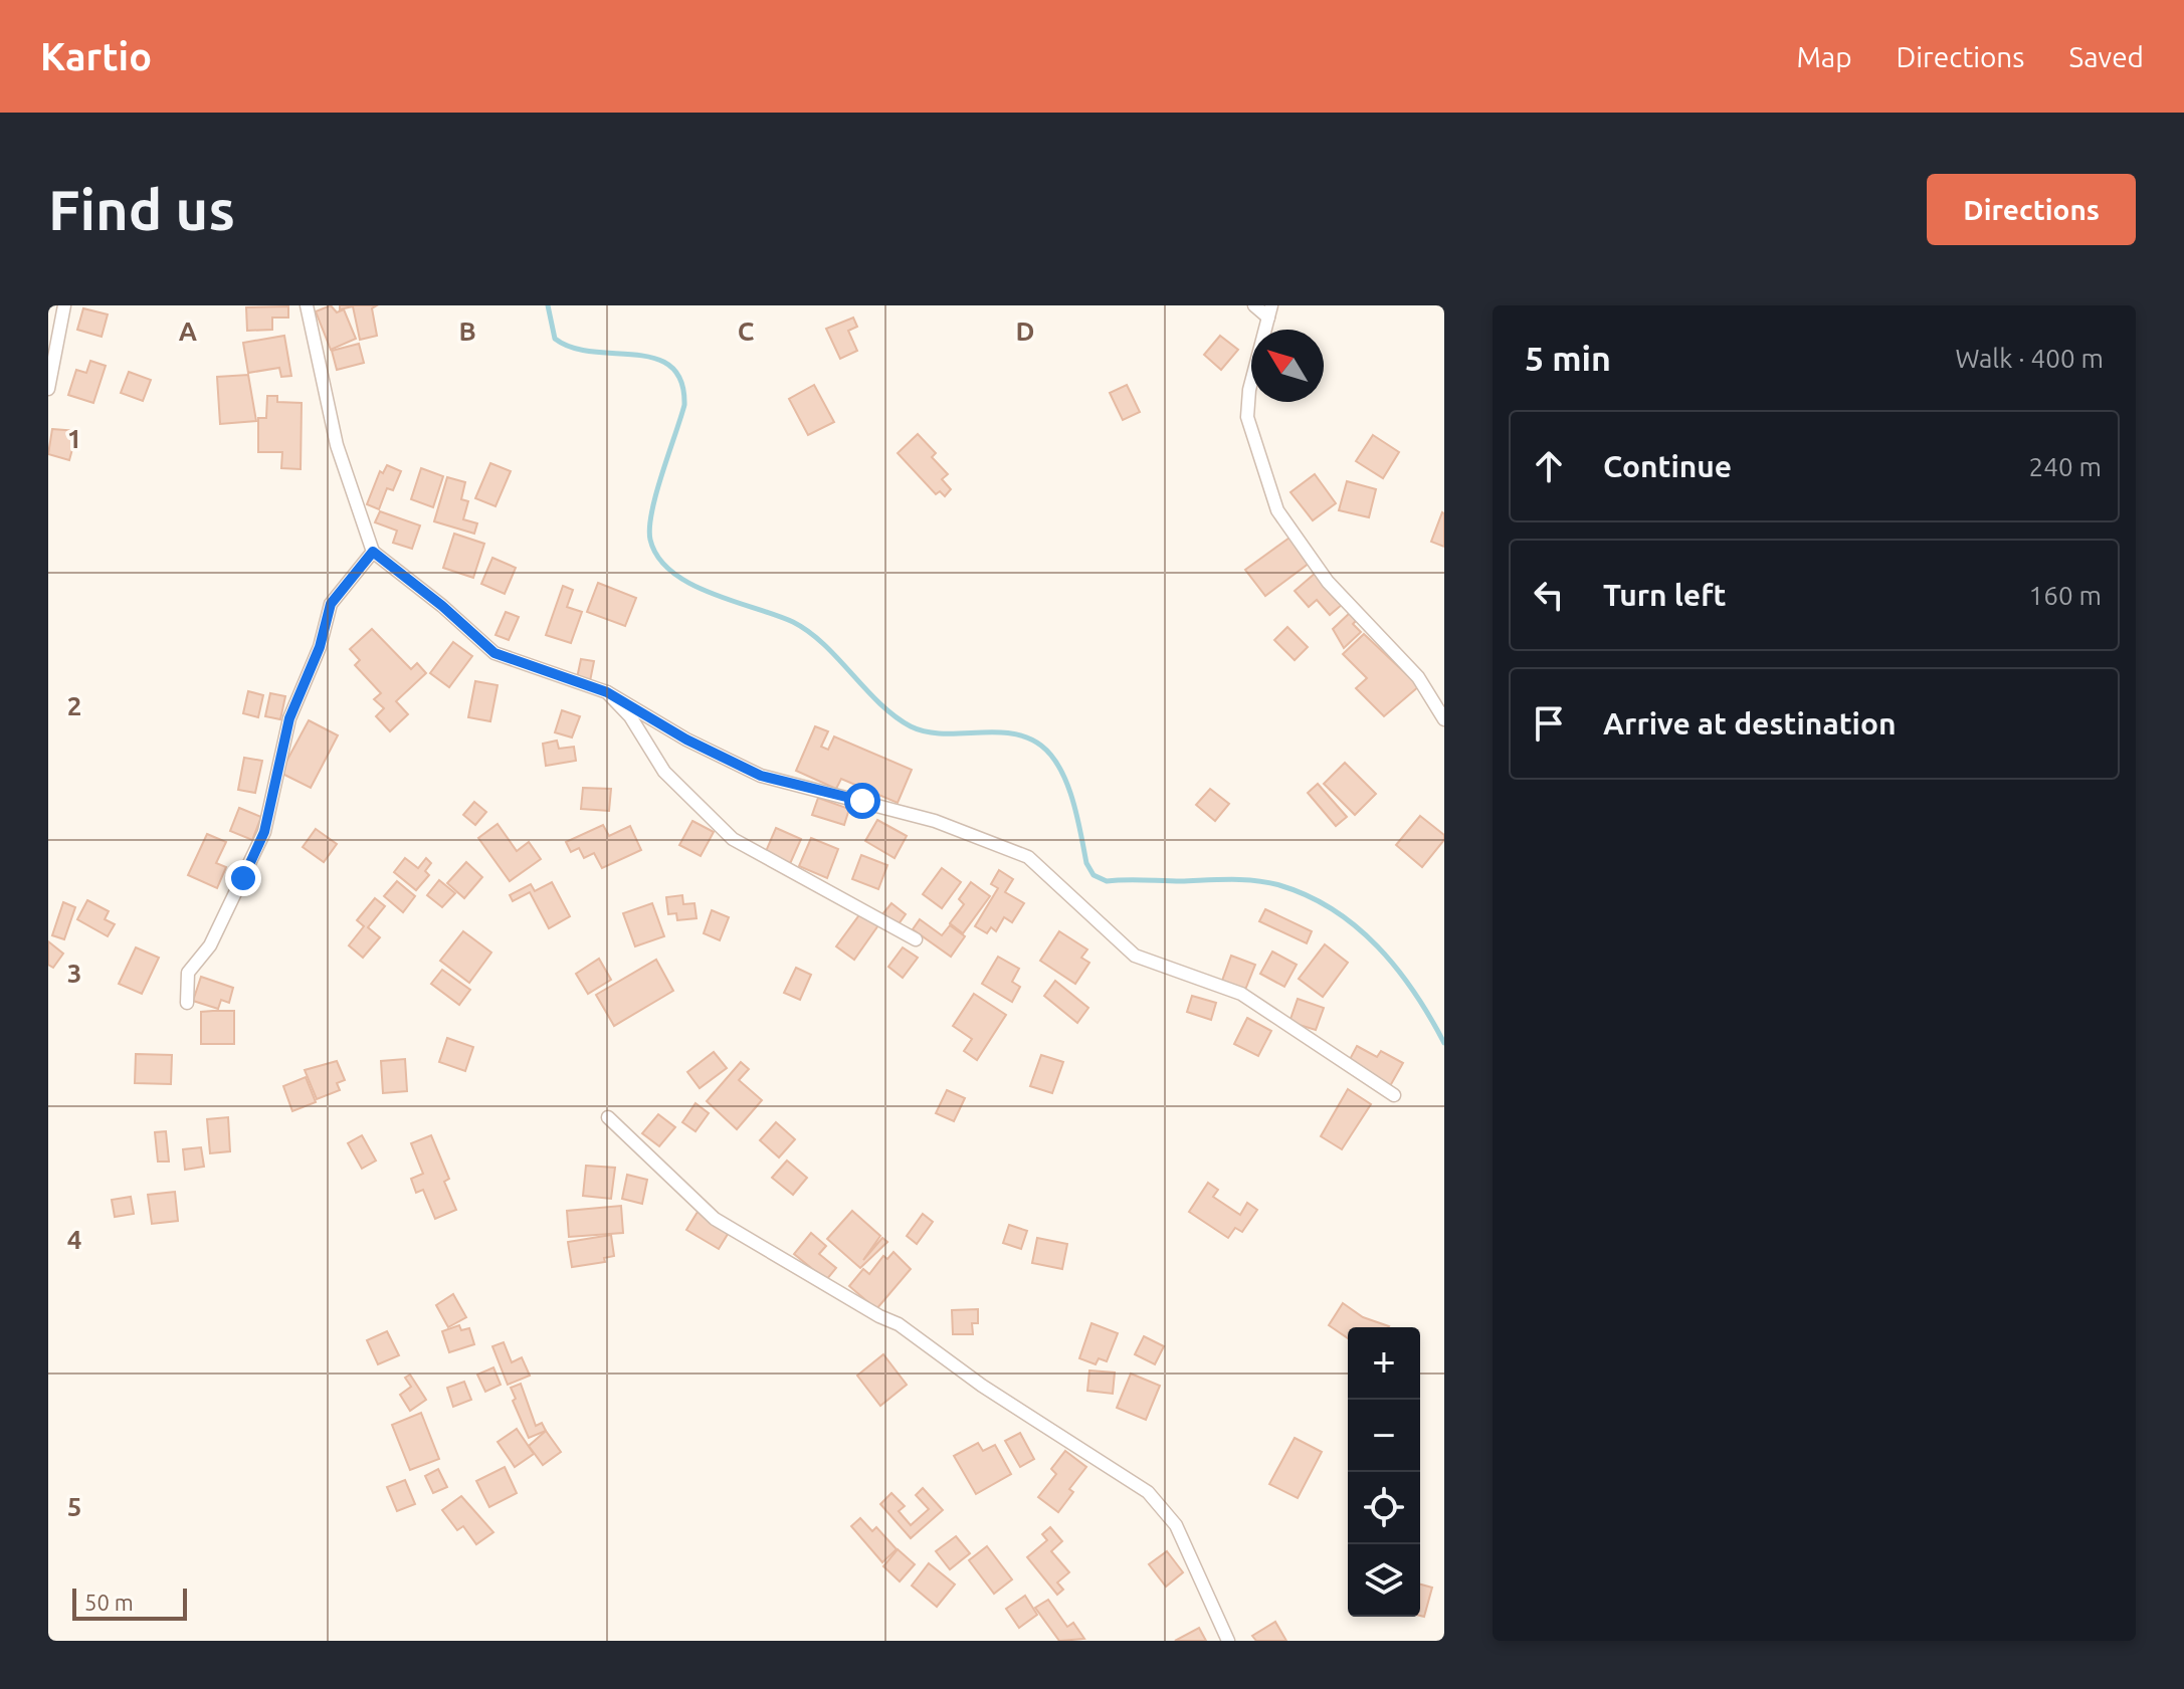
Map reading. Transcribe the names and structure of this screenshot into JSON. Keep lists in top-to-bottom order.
{
  "scale_bar": "50 m",
  "north": "top left",
  "page": {
    "header": "Kartio",
    "nav": ["Map", "Directions", "Saved"],
    "buttons": "Directions",
    "title": "Find us",
    "heading": ["5 min", "Walk · 400 m"],
    "list": [
      ["Continue", "240 m"],
      ["Turn left", "160 m"],
      "Arrive at destination"
    ],
    "map_buttons": ["+", "−"],
    "scale": "50 m"
  },
  "grid": {
    "columns": [
      "A",
      "B",
      "C",
      "D"
    ],
    "rows": [
      "1",
      "2",
      "3",
      "4",
      "5"
    ]
  }
}
